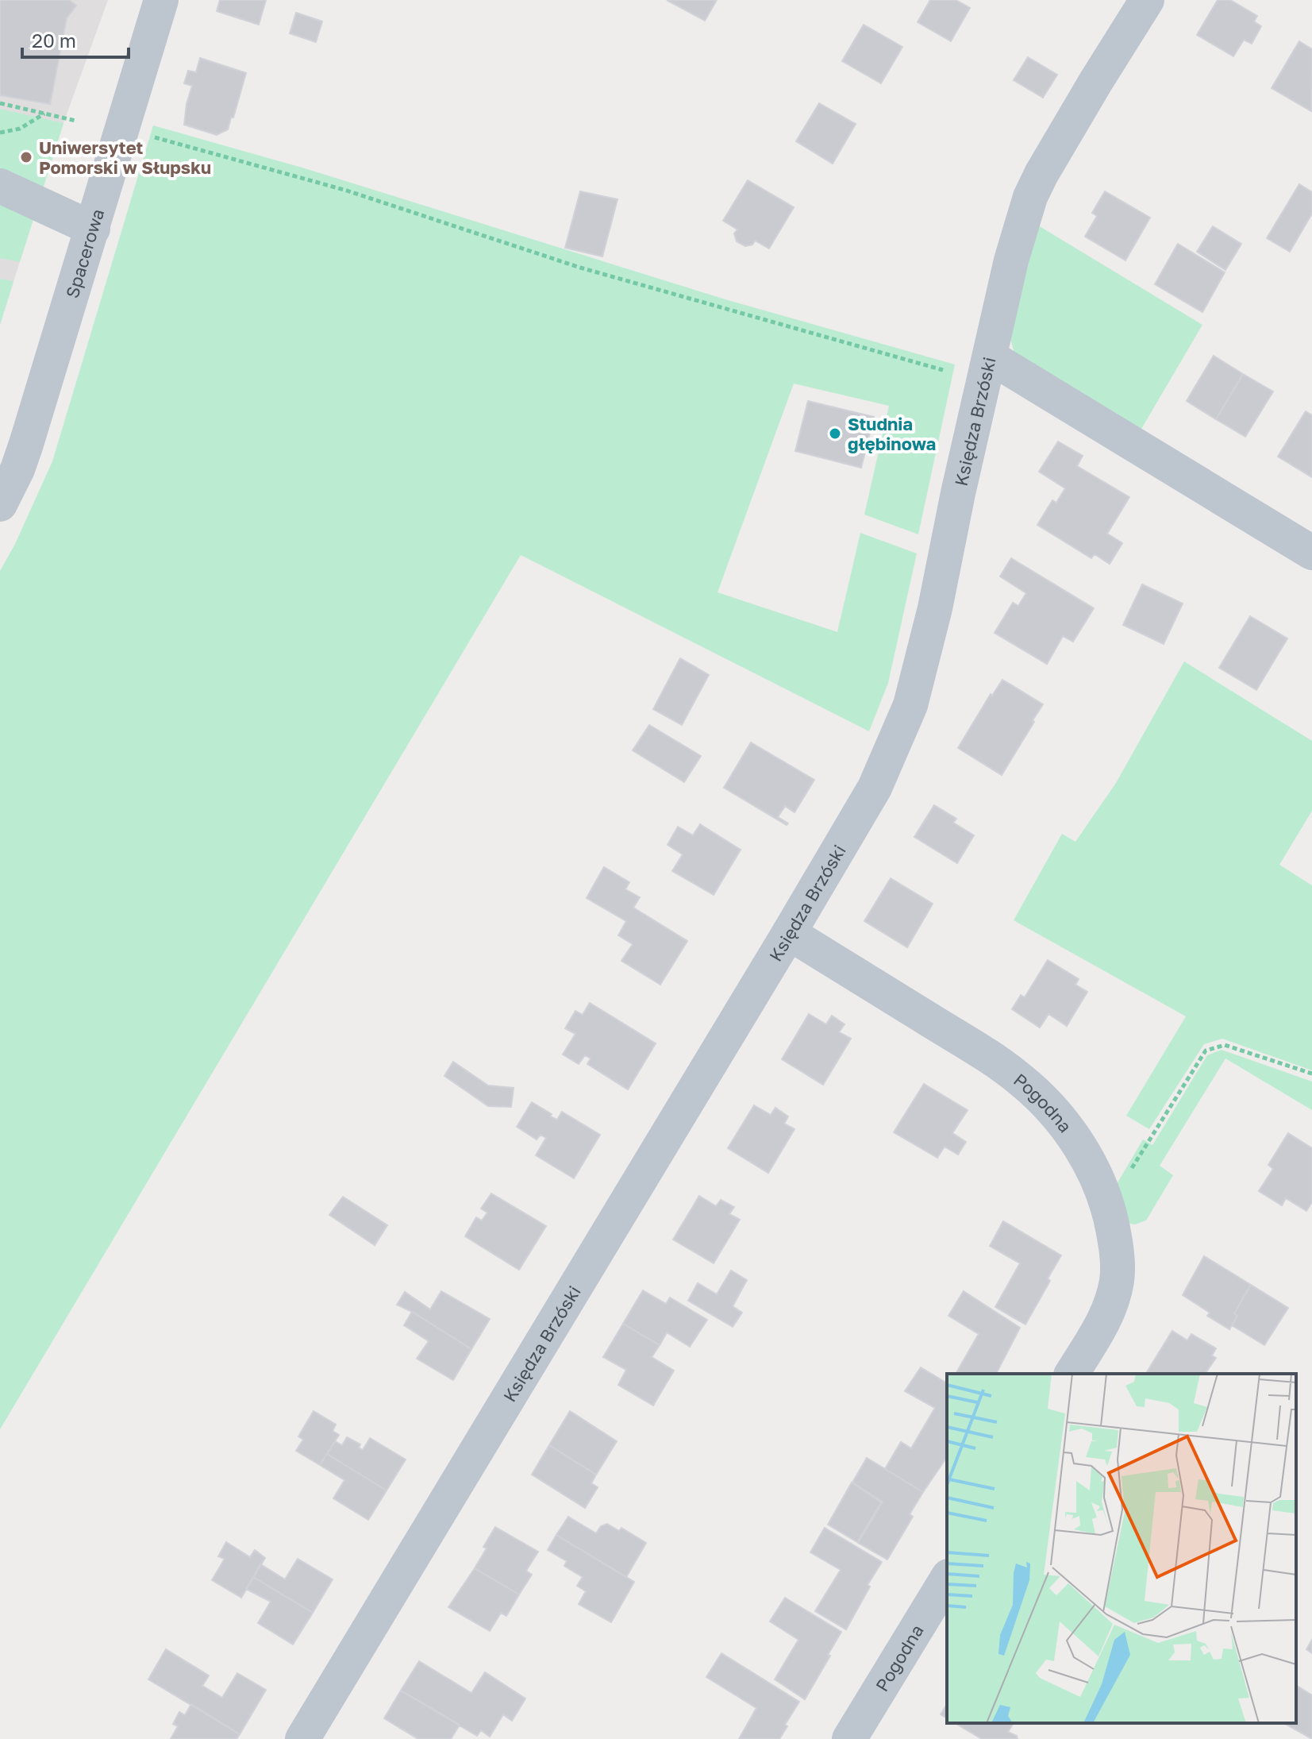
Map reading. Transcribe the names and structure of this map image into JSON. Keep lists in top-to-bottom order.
{
  "streets": {
    "street": ["Spacerowa", "Księdza Brzóski", "Pogodna"]
  },
  "crossings": [
    ["Księdza Brzóski", "Pogodna"]
  ],
  "places": ["Uniwersytet Pomorski w Słupsku", "Studnia głębinowa"],
  "scale_bar": "20 m"
}
